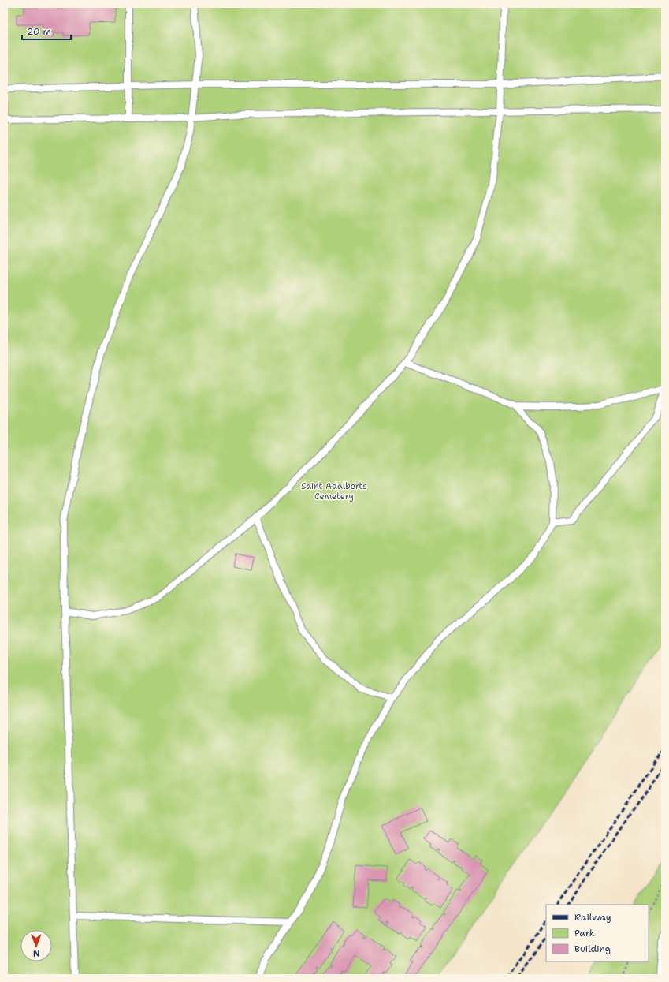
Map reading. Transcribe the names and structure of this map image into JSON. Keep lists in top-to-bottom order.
{
  "parks": ["Saint Adalberts Cemetery"],
  "legend": ["Railway", "Park", "Building"],
  "scale_bar": "20 m",
  "north": "bottom"
}
